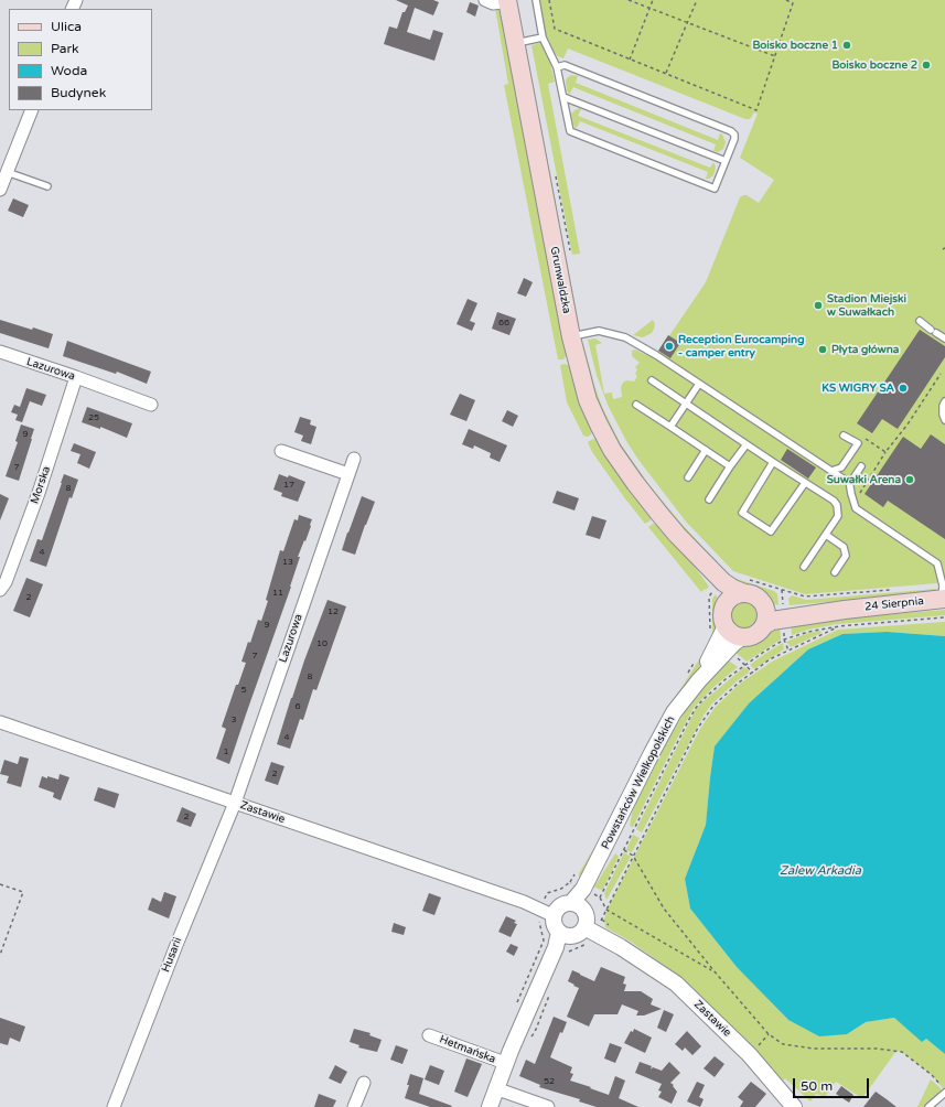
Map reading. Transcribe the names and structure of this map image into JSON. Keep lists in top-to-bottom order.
{
  "streets": {
    "main road": ["Grunwaldzka", "24 Sierpnia"],
    "street": [
      "Lazurowa",
      "Morska",
      "Powstańców Wielkopolskich",
      "Zastawie",
      "Husarii",
      "Hetmańska"
    ]
  },
  "crossings": [
    ["Grunwaldzka", "24 Sierpnia"],
    ["Grunwaldzka", "Powstańców Wielkopolskich"],
    ["Lazurowa", "Morska"],
    ["Lazurowa", "Zastawie"],
    ["Lazurowa", "Husarii"],
    ["24 Sierpnia", "Powstańców Wielkopolskich"],
    ["Powstańców Wielkopolskich", "Zastawie"],
    ["Zastawie", "Husarii"]
  ],
  "water": ["Zalew Arkadia"],
  "places": [
    "Boisko boczne 1",
    "Boisko boczne 2",
    "Stadion Miejski w Suwałkach",
    "Reception Eurocamping - camper entry",
    "Płyta główna",
    "KS WIGRY SA",
    "Suwałki Arena"
  ],
  "house_numbers": [
    "66",
    "25",
    "9",
    "7",
    "17",
    "8",
    "4",
    "13",
    "11",
    "2",
    "12",
    "9",
    "10",
    "7",
    "8",
    "5",
    "6",
    "3",
    "4",
    "1",
    "2",
    "2",
    "52"
  ],
  "legend": [
    "Ulica",
    "Park",
    "Woda",
    "Budynek"
  ],
  "scale_bar": "50 m"
}
